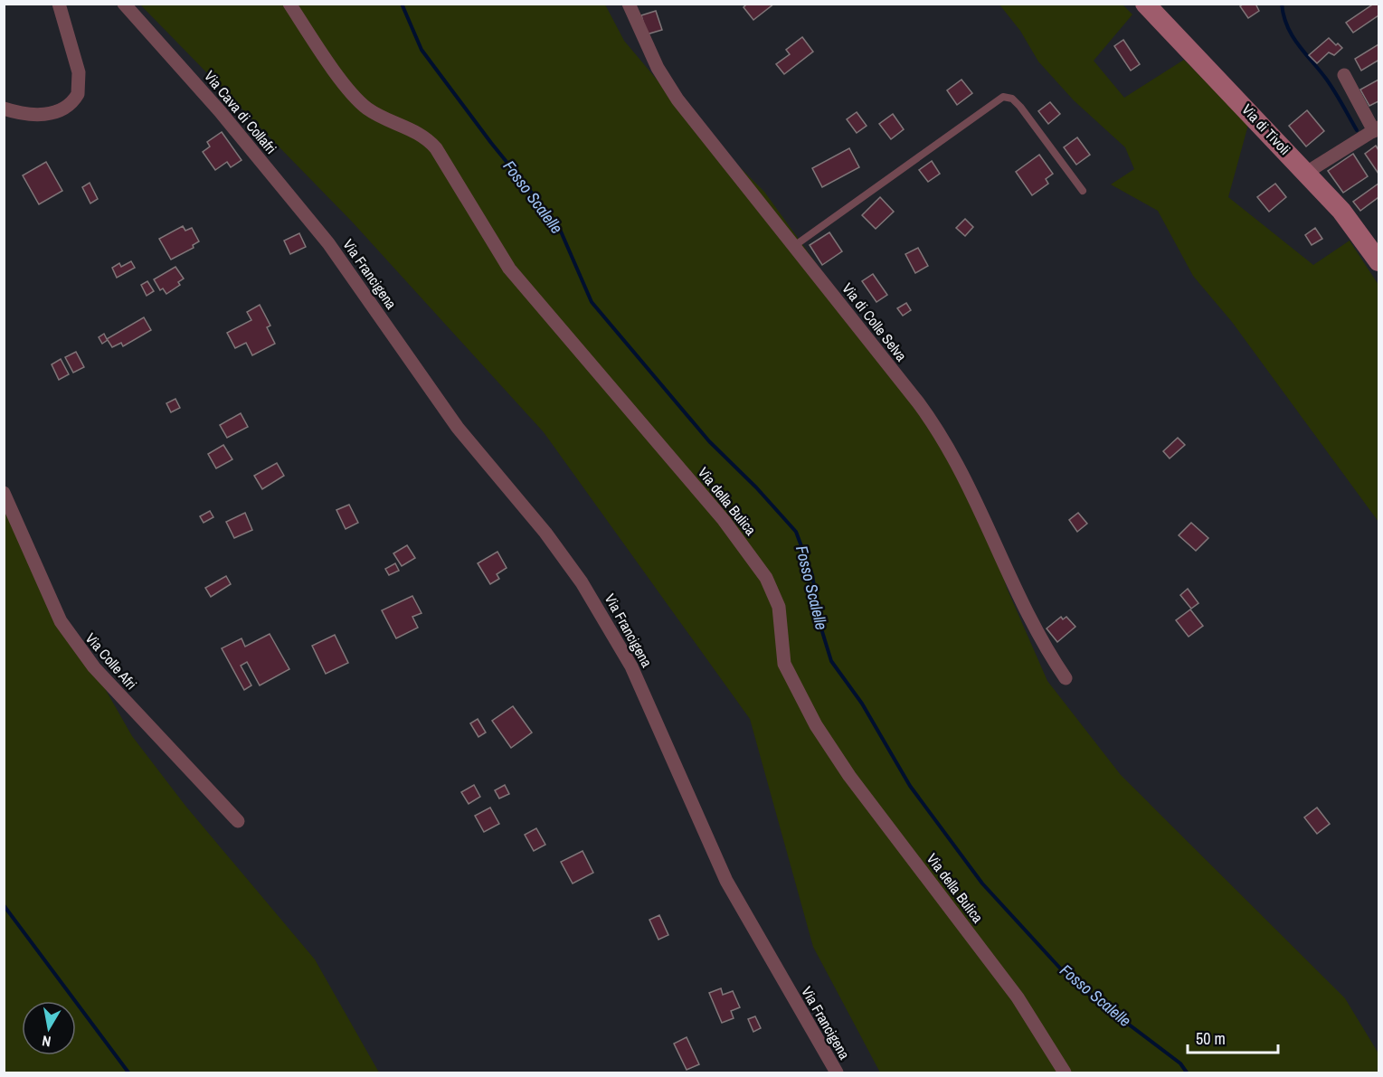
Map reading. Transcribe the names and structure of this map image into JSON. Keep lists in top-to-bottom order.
{
  "streets": {
    "main road": ["Via di Tivoli"],
    "street": [
      "Via Cava di Collafri",
      "Via Francigena",
      "Via di Colle Selva",
      "Via della Bulica",
      "Via Colle Afri"
    ]
  },
  "crossings": [
    ["Via Cava di Collafri", "Via Francigena"]
  ],
  "water": ["Fosso Scalelle"],
  "scale_bar": "50 m",
  "north": "bottom"
}
